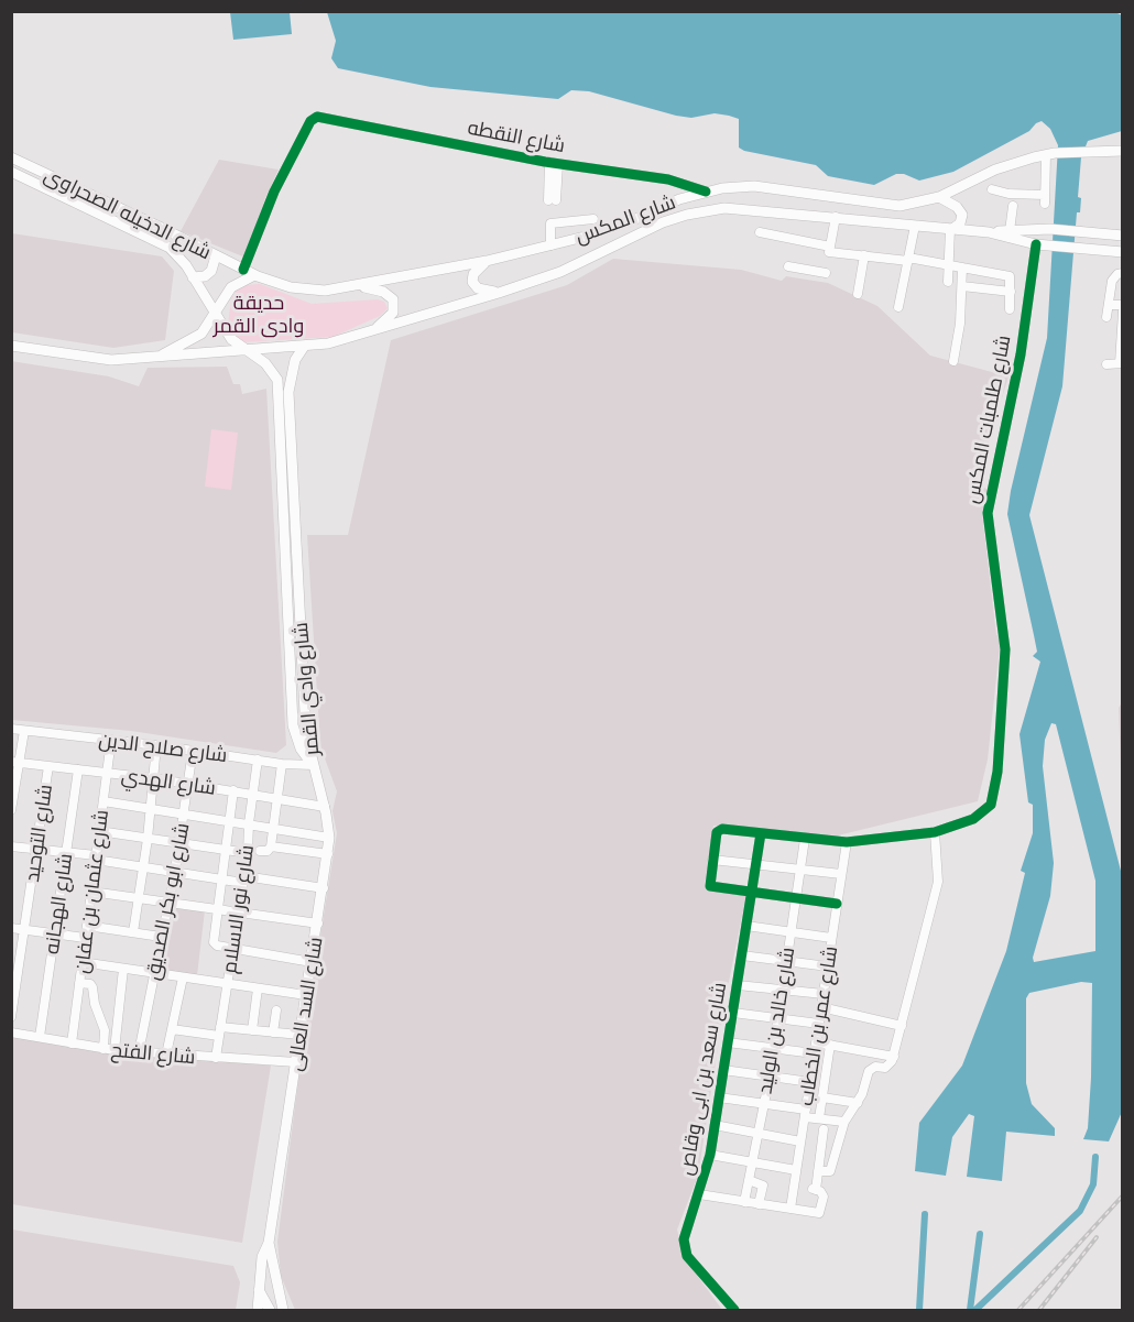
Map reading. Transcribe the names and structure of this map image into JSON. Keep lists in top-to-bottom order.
{
  "streets": {
    "main road": [
      "شارع الدخيله الصحراوى",
      "شارع المكس",
      "شارع وادي القمر",
      "شارع السد العالى"
    ],
    "street": [
      "شارع النقطه",
      "شارع طلمبات المكس",
      "شارع صلاح الدين",
      "شارع الهدي",
      "شارع التوحيد",
      "شارع عثمان بن عفان",
      "شارع ابو بكر الصديق",
      "شارع الهجانه",
      "شارع نور الاسلام",
      "شارع خالد بن الوليد",
      "شارع عمر بن الخطاب",
      "شارع الفتح",
      "شارع سعد بن ابى وقاص"
    ]
  },
  "crossings": [
    ["شارع النقطه", "شارع الدخيله الصحراوى"],
    ["شارع النقطه", "شارع المكس"],
    ["شارع الدخيله الصحراوى", "شارع المكس"],
    ["شارع الدخيله الصحراوى", "شارع وادي القمر"],
    ["شارع المكس", "شارع طلمبات المكس"],
    ["شارع المكس", "شارع وادي القمر"],
    ["شارع وادي القمر", "شارع صلاح الدين"],
    ["شارع وادي القمر", "شارع السد العالى"],
    ["شارع صلاح الدين", "شارع عثمان بن عفان"],
    ["شارع صلاح الدين", "شارع ابو بكر الصديق"],
    ["شارع صلاح الدين", "شارع نور الاسلام"],
    ["شارع صلاح الدين", "شارع السد العالى"],
    ["شارع الهدي", "شارع التوحيد"],
    ["شارع الهدي", "شارع عثمان بن عفان"],
    ["شارع الهدي", "شارع ابو بكر الصديق"],
    ["شارع الهدي", "شارع الهجانه"],
    ["شارع الهدي", "شارع نور الاسلام"],
    ["شارع الهدي", "شارع السد العالى"],
    ["شارع عثمان بن عفان", "شارع الفتح"],
    ["شارع ابو بكر الصديق", "شارع الفتح"],
    ["شارع الهجانه", "شارع الفتح"],
    ["شارع نور الاسلام", "شارع الفتح"],
    ["شارع السد العالى", "شارع الفتح"]
  ],
  "parks": ["حديقة وادى القمر"]
}
